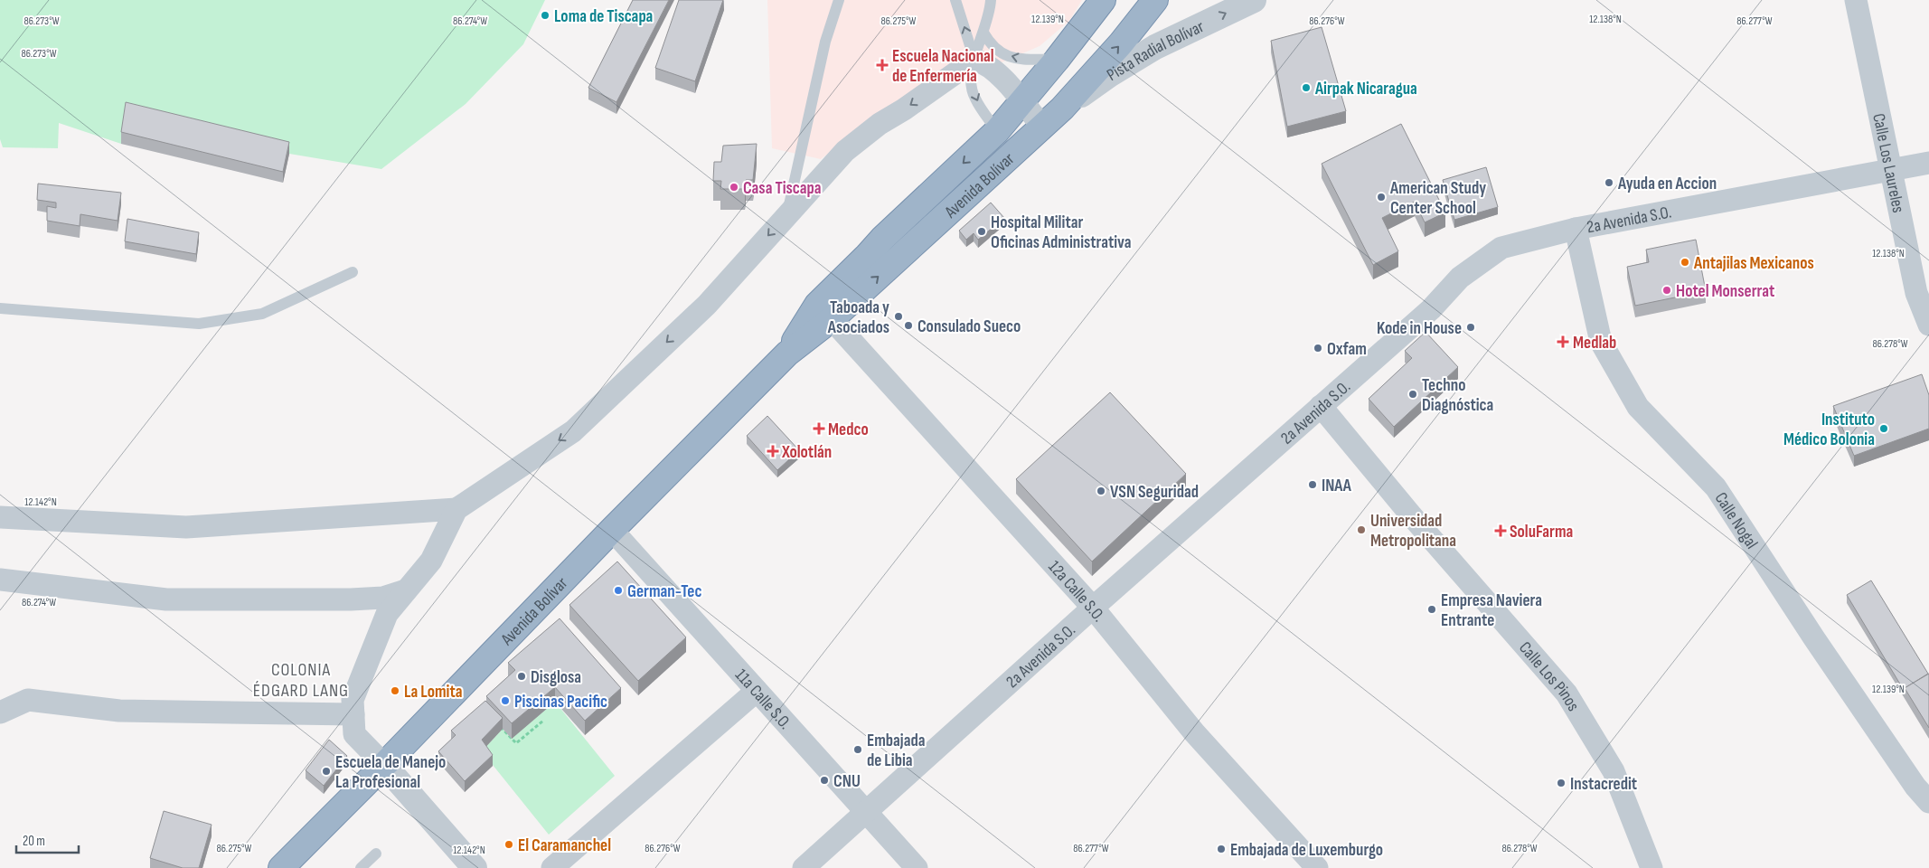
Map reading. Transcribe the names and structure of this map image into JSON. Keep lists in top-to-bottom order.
{
  "streets": {
    "highway": ["Avenida Bolívar"],
    "street": [
      "Pista Radial Bolívar",
      "Calle Los Laureles",
      "2a Avenida S.O.",
      "Calle Nogal",
      "12a Calle S.O.",
      "Calle Los Pinos",
      "11a Calle S.O."
    ]
  },
  "crossings": [
    ["Pista Radial Bolívar", "Avenida Bolívar"],
    ["Calle Los Laureles", "2a Avenida S.O."],
    ["Avenida Bolívar", "12a Calle S.O."],
    ["Avenida Bolívar", "11a Calle S.O."],
    ["2a Avenida S.O.", "Calle Nogal"],
    ["2a Avenida S.O.", "12a Calle S.O."],
    ["2a Avenida S.O.", "Calle Los Pinos"],
    ["2a Avenida S.O.", "11a Calle S.O."]
  ],
  "one_way": ["Pista Radial Bolívar"],
  "districts": ["COLONIA ÉDGARD LANG"],
  "places": {
    "other": [
      "Loma de Tiscapa",
      "Airpak Nicaragua",
      "Ayuda en Accion",
      "Casa Tiscapa",
      "American Study Center School",
      "Hospital Militar Oficinas Administrativa",
      "Antajilas Mexicanos",
      "Hotel Monserrat",
      "Taboada y Asociados",
      "Consulado Sueco",
      "Kode in House",
      "Oxfam",
      "Techno Diagnóstica",
      "Instituto Médico Bolonia",
      "INAA",
      "VSN Seguridad",
      "Universidad Metropolitana",
      "German-Tec",
      "Empresa Naviera Entrante",
      "Disglosa",
      "La Lomita",
      "Piscinas Pacific",
      "Embajada de Libia",
      "Escuela de Manejo La Profesional",
      "CNU",
      "Instacredit",
      "El Caramanchel",
      "Embajada de Luxemburgo"
    ],
    "health": [
      "Escuela Nacional de Enfermería",
      "Medlab",
      "Medco",
      "Xolotlán",
      "SoluFarma"
    ]
  },
  "scale_bar": "20 m",
  "coordinates": [
    "12.139°N",
    "12.138°N",
    "86.273°W",
    "86.274°W",
    "86.275°W",
    "86.276°W",
    "86.277°W",
    "86.278°W",
    "12.142°N"
  ]
}
